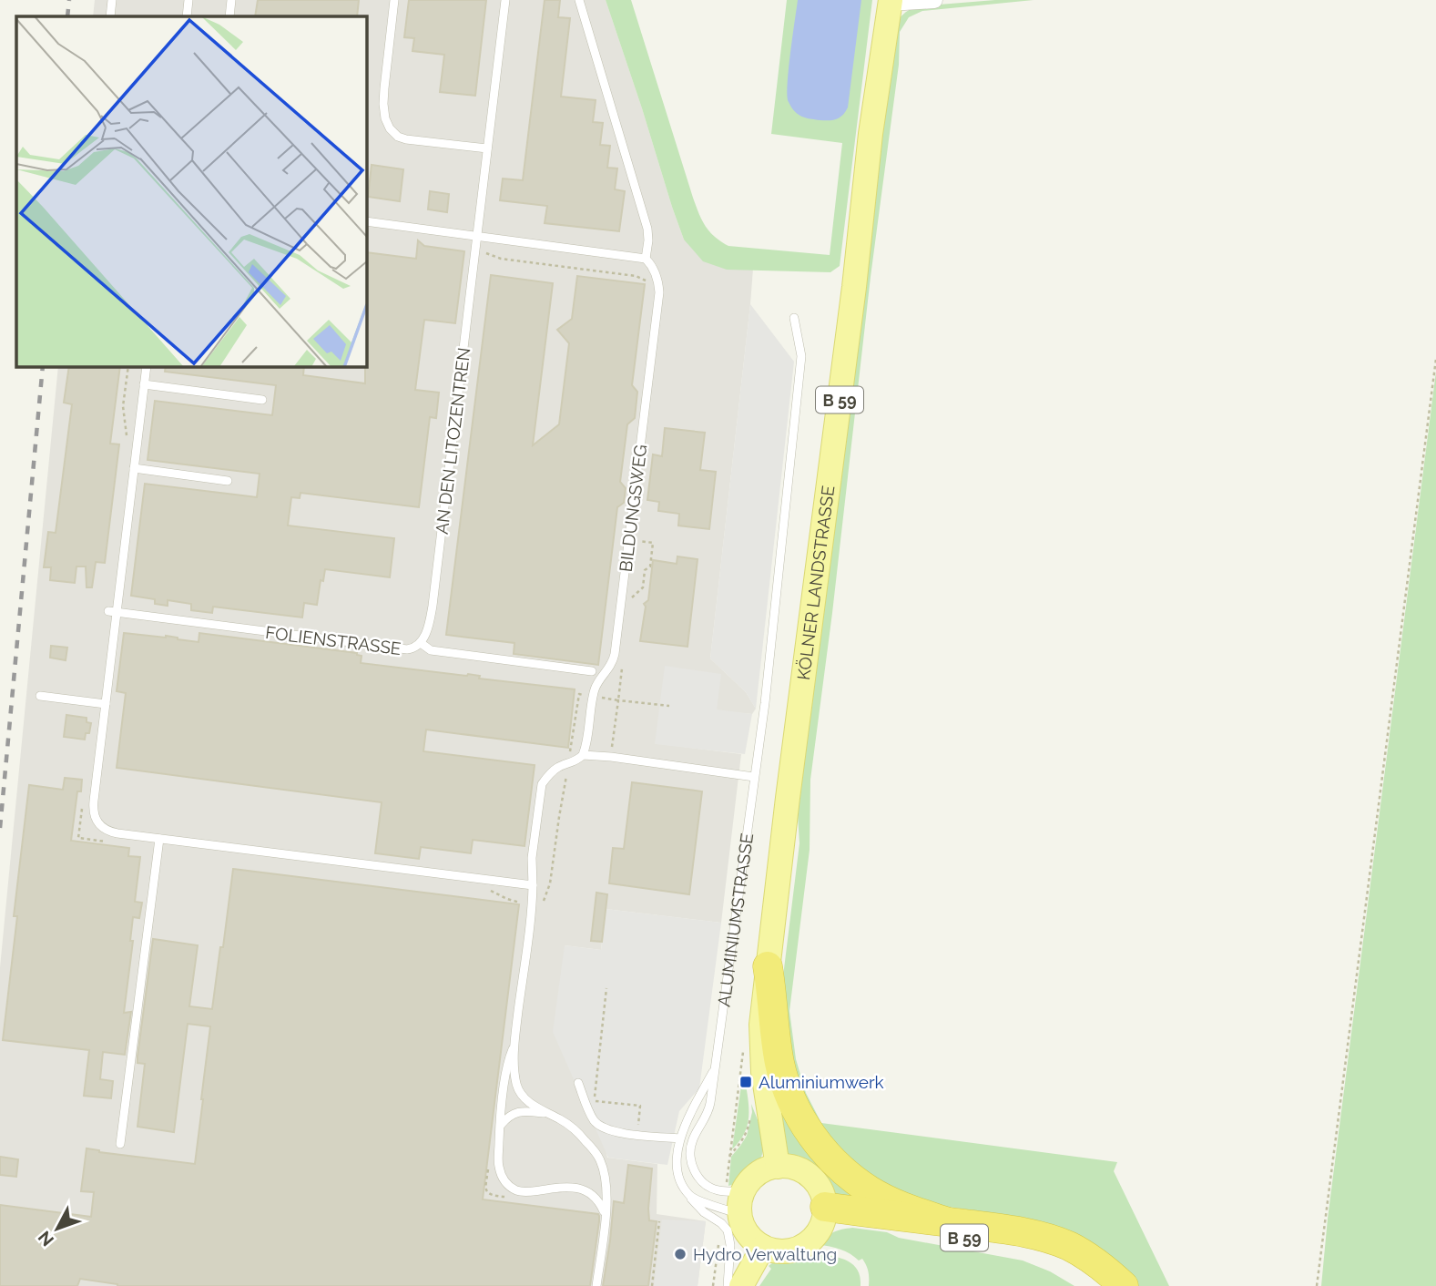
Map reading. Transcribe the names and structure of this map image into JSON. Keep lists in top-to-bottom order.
{
  "streets": {
    "highway": ["B 59"],
    "main road": ["KÖLNER LANDSTRASSE"],
    "lane": [
      "AN DEN LITOZENTREN",
      "BILDUNGSWEG",
      "FOLIENSTRASSE",
      "ALUMINIUMSTRASSE"
    ]
  },
  "crossings": [
    ["B 59", "KÖLNER LANDSTRASSE"],
    ["B 59", "ALUMINIUMSTRASSE"],
    ["AN DEN LITOZENTREN", "FOLIENSTRASSE"],
    ["KÖLNER LANDSTRASSE", "ALUMINIUMSTRASSE"]
  ],
  "places": {
    "transit": ["Aluminiumwerk"],
    "other": ["Hydro Verwaltung"]
  },
  "north": "bottom left"
}
